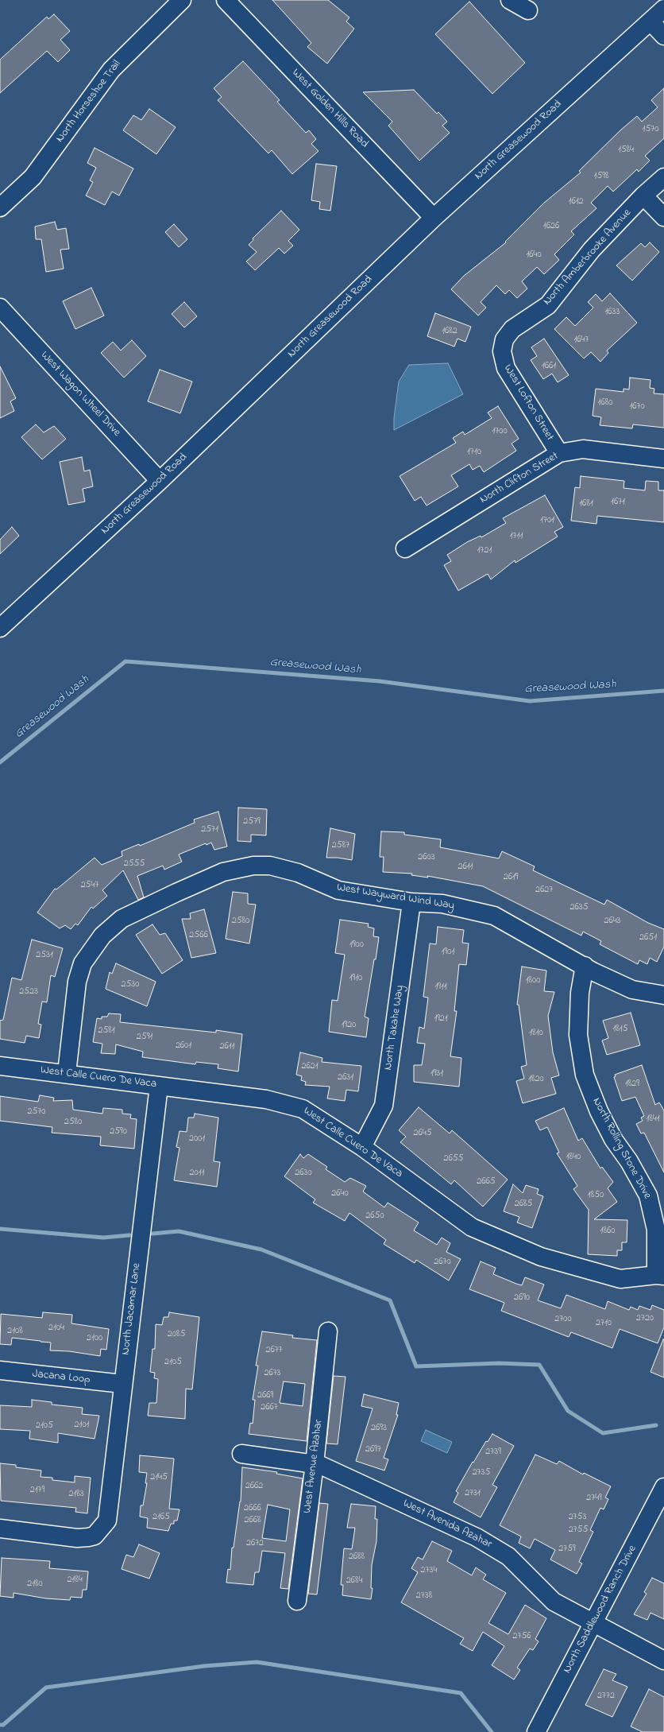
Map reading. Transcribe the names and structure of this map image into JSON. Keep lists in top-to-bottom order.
{
  "streets": {
    "street": [
      "North Horseshoe Trail",
      "West Golden Hills Road",
      "North Greasewood Road",
      "North Amberbrooke Avenue",
      "West Wagon Wheel Drive",
      "West Lofton Street",
      "North Clifton Street",
      "West Wayward Wind Way",
      "North Takahe Way",
      "West Calle Cuero De Vaca",
      "North Rolling Stone Drive",
      "North Jacamar Lane",
      "Jacana Loop",
      "West Avenue Azahar",
      "West Avenida Azahar",
      "North Saddlewood Ranch Drive"
    ]
  },
  "crossings": [
    ["West Golden Hills Road", "North Greasewood Road"],
    ["North Greasewood Road", "West Wagon Wheel Drive"],
    ["North Amberbrooke Avenue", "West Lofton Street"],
    ["West Lofton Street", "North Clifton Street"],
    ["West Wayward Wind Way", "North Takahe Way"],
    ["West Wayward Wind Way", "West Calle Cuero De Vaca"],
    ["West Wayward Wind Way", "North Rolling Stone Drive"],
    ["North Takahe Way", "West Calle Cuero De Vaca"],
    ["West Calle Cuero De Vaca", "North Rolling Stone Drive"],
    ["West Calle Cuero De Vaca", "North Jacamar Lane"],
    ["North Jacamar Lane", "Jacana Loop"],
    ["West Avenue Azahar", "West Avenida Azahar"],
    ["West Avenida Azahar", "North Saddlewood Ranch Drive"]
  ],
  "water": ["Greasewood Wash"],
  "house_numbers": [
    "1570",
    "1584",
    "1598",
    "1612",
    "1626",
    "1640",
    "1633",
    "1682",
    "1647",
    "1661",
    "1680",
    "1670",
    "1700",
    "1710",
    "1671",
    "1681",
    "1701",
    "1711",
    "1721",
    "2579",
    "2571",
    "2587",
    "2603",
    "2555",
    "2611",
    "2619",
    "2547",
    "2627",
    "2635",
    "2580",
    "2643",
    "2566",
    "2651",
    "1900",
    "1901",
    "2531",
    "1910",
    "1800",
    "2530",
    "1911",
    "2523",
    "1921",
    "1920",
    "1815",
    "2581",
    "1810",
    "2591",
    "2601",
    "2611",
    "2621",
    "1931",
    "2631",
    "1820",
    "1829",
    "2570",
    "1841",
    "2580",
    "2590",
    "2645",
    "2001",
    "1840",
    "2655",
    "2011",
    "2630",
    "2665",
    "2640",
    "1850",
    "2685",
    "2650",
    "1860",
    "2670",
    "2690",
    "2720",
    "2700",
    "2710",
    "2104",
    "2108",
    "2085",
    "2100",
    "2677",
    "2105",
    "2673",
    "2669",
    "2667",
    "2101",
    "2105",
    "2693",
    "2697",
    "2739",
    "2735",
    "2145",
    "2662",
    "2179",
    "2731",
    "2183",
    "2749",
    "2666",
    "2165",
    "2753",
    "2668",
    "2755",
    "2672",
    "2759",
    "2688",
    "2734",
    "2184",
    "2684",
    "2180",
    "2738",
    "2756",
    "2772"
  ]
}
